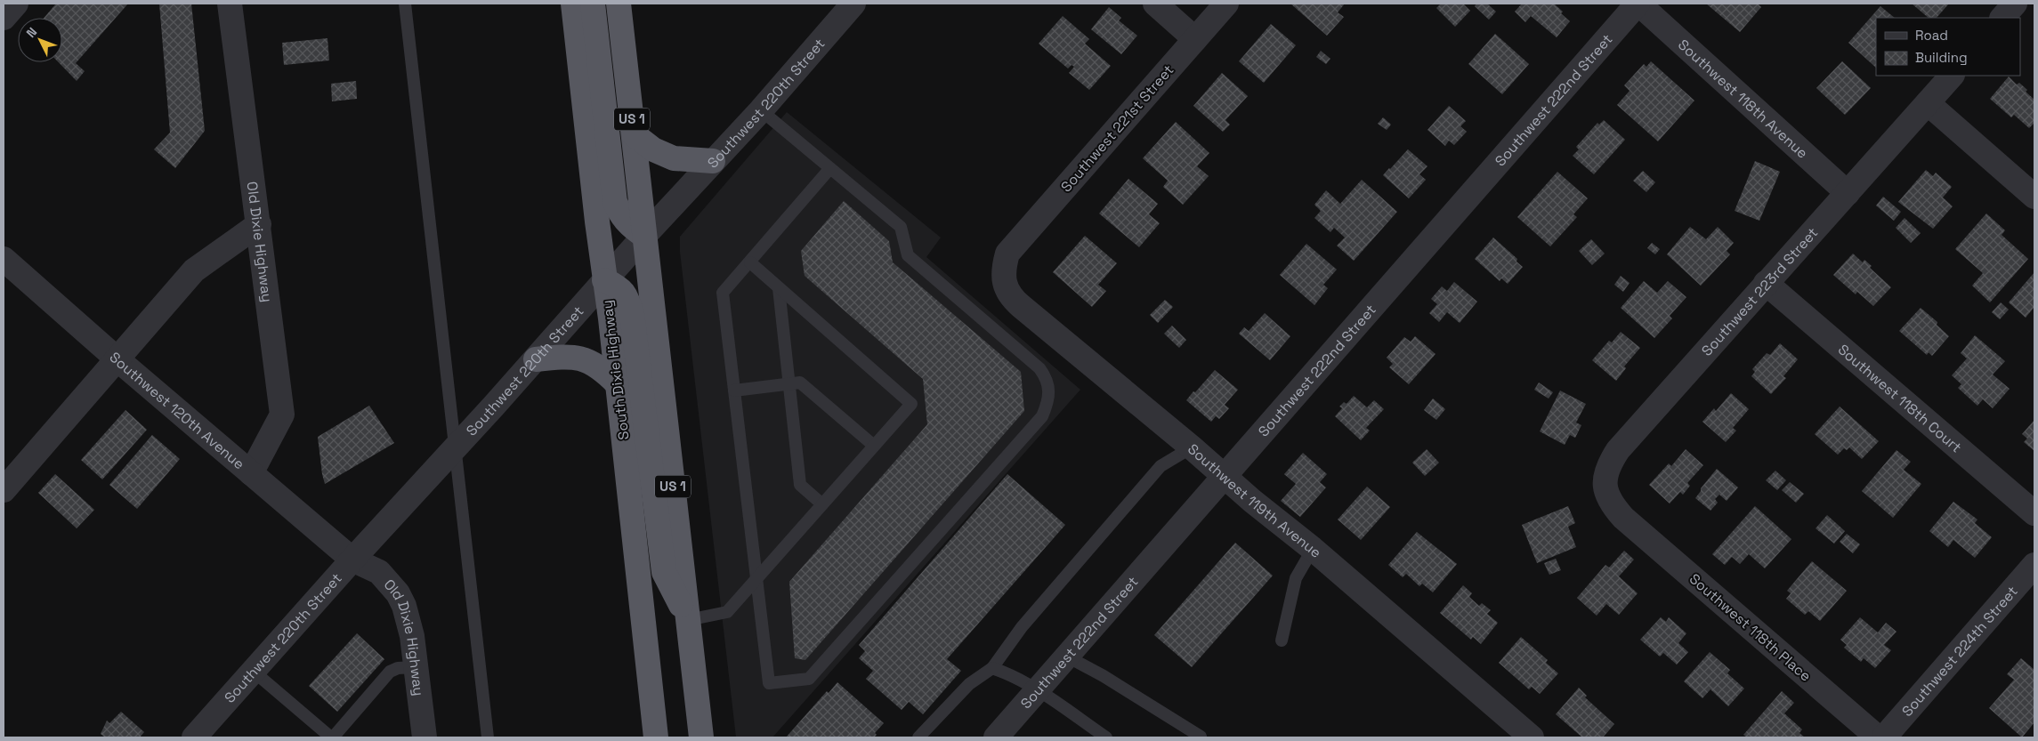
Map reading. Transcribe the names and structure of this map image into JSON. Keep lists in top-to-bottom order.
{
  "streets": {
    "highway": ["US 1", "South Dixie Highway"],
    "street": [
      "Southwest 118th Avenue",
      "Southwest 222nd Street",
      "Southwest 220th Street",
      "Southwest 221st Street",
      "Old Dixie Highway",
      "Southwest 223rd Street",
      "Southwest 118th Court",
      "Southwest 120th Avenue",
      "Southwest 119th Avenue",
      "Southwest 118th Place",
      "Southwest 224th Street"
    ]
  },
  "crossings": [
    ["Southwest 118th Avenue", "Southwest 222nd Street"],
    ["Southwest 118th Avenue", "Southwest 223rd Street"],
    ["Southwest 222nd Street", "Southwest 119th Avenue"],
    ["Southwest 220th Street", "US 1"],
    ["Southwest 220th Street", "Old Dixie Highway"],
    ["Southwest 220th Street", "South Dixie Highway"],
    ["Southwest 220th Street", "Southwest 120th Avenue"],
    ["Southwest 221st Street", "Southwest 119th Avenue"],
    ["Old Dixie Highway", "Southwest 120th Avenue"],
    ["Southwest 223rd Street", "Southwest 118th Court"],
    ["Southwest 223rd Street", "Southwest 118th Place"]
  ],
  "legend": ["Road", "Building"],
  "north": "top left"
}
